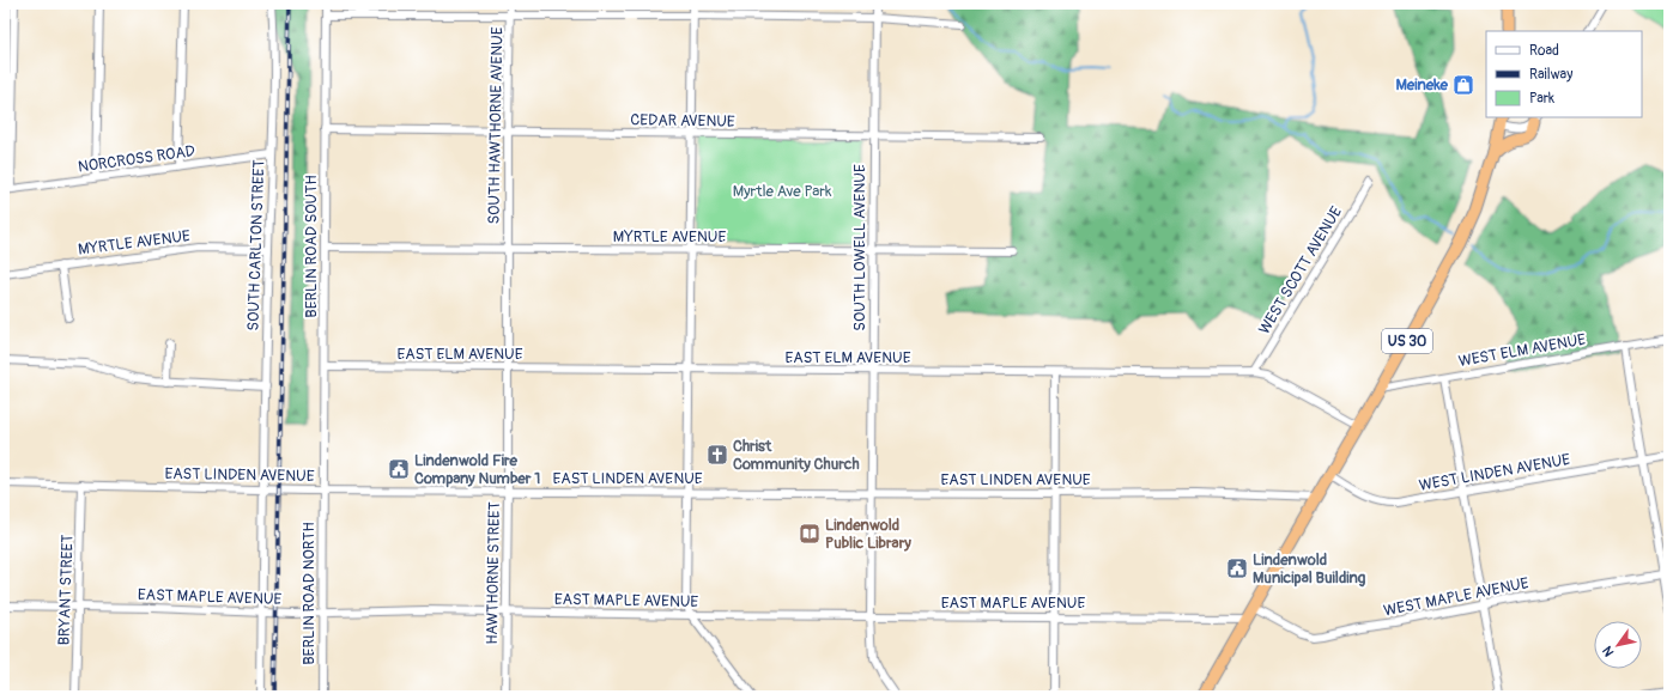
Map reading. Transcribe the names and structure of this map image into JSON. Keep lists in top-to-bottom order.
{
  "streets": {
    "highway": ["US 30"],
    "street": [
      "CEDAR AVENUE",
      "SOUTH HAWTHORNE AVENUE",
      "NORCROSS ROAD",
      "MYRTLE AVENUE",
      "SOUTH CARLTON STREET",
      "BERLIN ROAD SOUTH",
      "SOUTH LOWELL AVENUE",
      "WEST SCOTT AVENUE",
      "WEST ELM AVENUE",
      "EAST ELM AVENUE",
      "WEST LINDEN AVENUE",
      "EAST LINDEN AVENUE",
      "HAWTHORNE STREET",
      "BRYANT STREET",
      "BERLIN ROAD NORTH",
      "EAST MAPLE AVENUE",
      "WEST MAPLE AVENUE"
    ]
  },
  "crossings": [
    ["CEDAR AVENUE", "SOUTH HAWTHORNE AVENUE"],
    ["CEDAR AVENUE", "BERLIN ROAD SOUTH"],
    ["CEDAR AVENUE", "SOUTH LOWELL AVENUE"],
    ["SOUTH HAWTHORNE AVENUE", "MYRTLE AVENUE"],
    ["SOUTH HAWTHORNE AVENUE", "HAWTHORNE STREET"],
    ["NORCROSS ROAD", "SOUTH CARLTON STREET"],
    ["MYRTLE AVENUE", "SOUTH CARLTON STREET"],
    ["MYRTLE AVENUE", "BERLIN ROAD SOUTH"],
    ["MYRTLE AVENUE", "SOUTH LOWELL AVENUE"],
    ["MYRTLE AVENUE", "HAWTHORNE STREET"],
    ["SOUTH CARLTON STREET", "EAST LINDEN AVENUE"],
    ["SOUTH CARLTON STREET", "EAST MAPLE AVENUE"],
    ["BERLIN ROAD SOUTH", "EAST ELM AVENUE"],
    ["BERLIN ROAD SOUTH", "EAST LINDEN AVENUE"],
    ["BERLIN ROAD SOUTH", "BERLIN ROAD NORTH"],
    ["SOUTH LOWELL AVENUE", "EAST ELM AVENUE"],
    ["SOUTH LOWELL AVENUE", "EAST LINDEN AVENUE"],
    ["SOUTH LOWELL AVENUE", "EAST MAPLE AVENUE"],
    ["WEST SCOTT AVENUE", "EAST ELM AVENUE"],
    ["US 30", "WEST ELM AVENUE"],
    ["US 30", "EAST ELM AVENUE"],
    ["US 30", "WEST LINDEN AVENUE"],
    ["US 30", "EAST LINDEN AVENUE"],
    ["US 30", "EAST MAPLE AVENUE"],
    ["US 30", "WEST MAPLE AVENUE"],
    ["EAST ELM AVENUE", "HAWTHORNE STREET"],
    ["EAST LINDEN AVENUE", "HAWTHORNE STREET"],
    ["EAST LINDEN AVENUE", "BRYANT STREET"],
    ["EAST LINDEN AVENUE", "BERLIN ROAD NORTH"],
    ["HAWTHORNE STREET", "EAST MAPLE AVENUE"],
    ["BRYANT STREET", "EAST MAPLE AVENUE"],
    ["BERLIN ROAD NORTH", "EAST MAPLE AVENUE"]
  ],
  "parks": ["Myrtle Ave Park"],
  "places": {
    "shop": ["Meineke"],
    "church": ["Christ Community Church"],
    "public building": ["Lindenwold Fire Company Number 1", "Lindenwold Municipal Building"],
    "library": ["Lindenwold Public Library"]
  },
  "legend": ["Road", "Railway", "Park"],
  "north": "bottom left"
}
